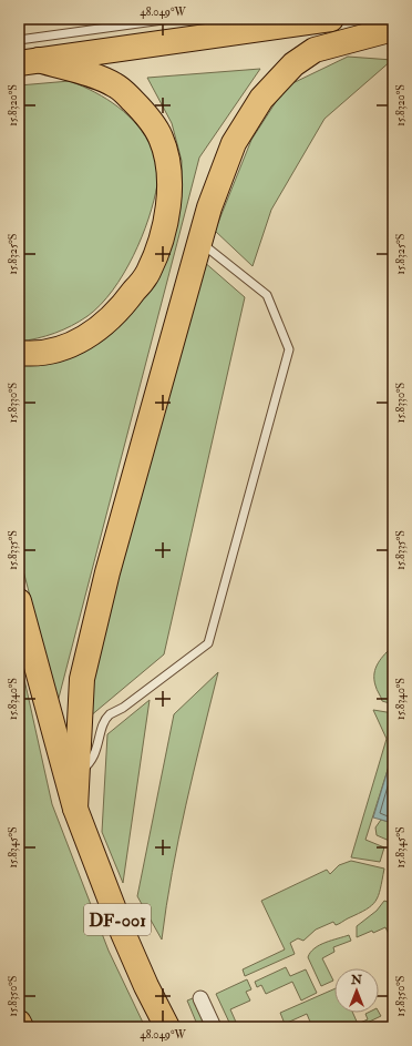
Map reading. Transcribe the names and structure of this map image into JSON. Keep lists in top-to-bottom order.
{
  "streets": {
    "highway": ["DF-001"]
  },
  "north": "top",
  "coordinates": [
    "48.049°W",
    "15.8320°S",
    "15.8325°S",
    "15.8330°S",
    "15.8335°S",
    "15.8340°S",
    "15.8345°S",
    "15.8350°S"
  ]
}
